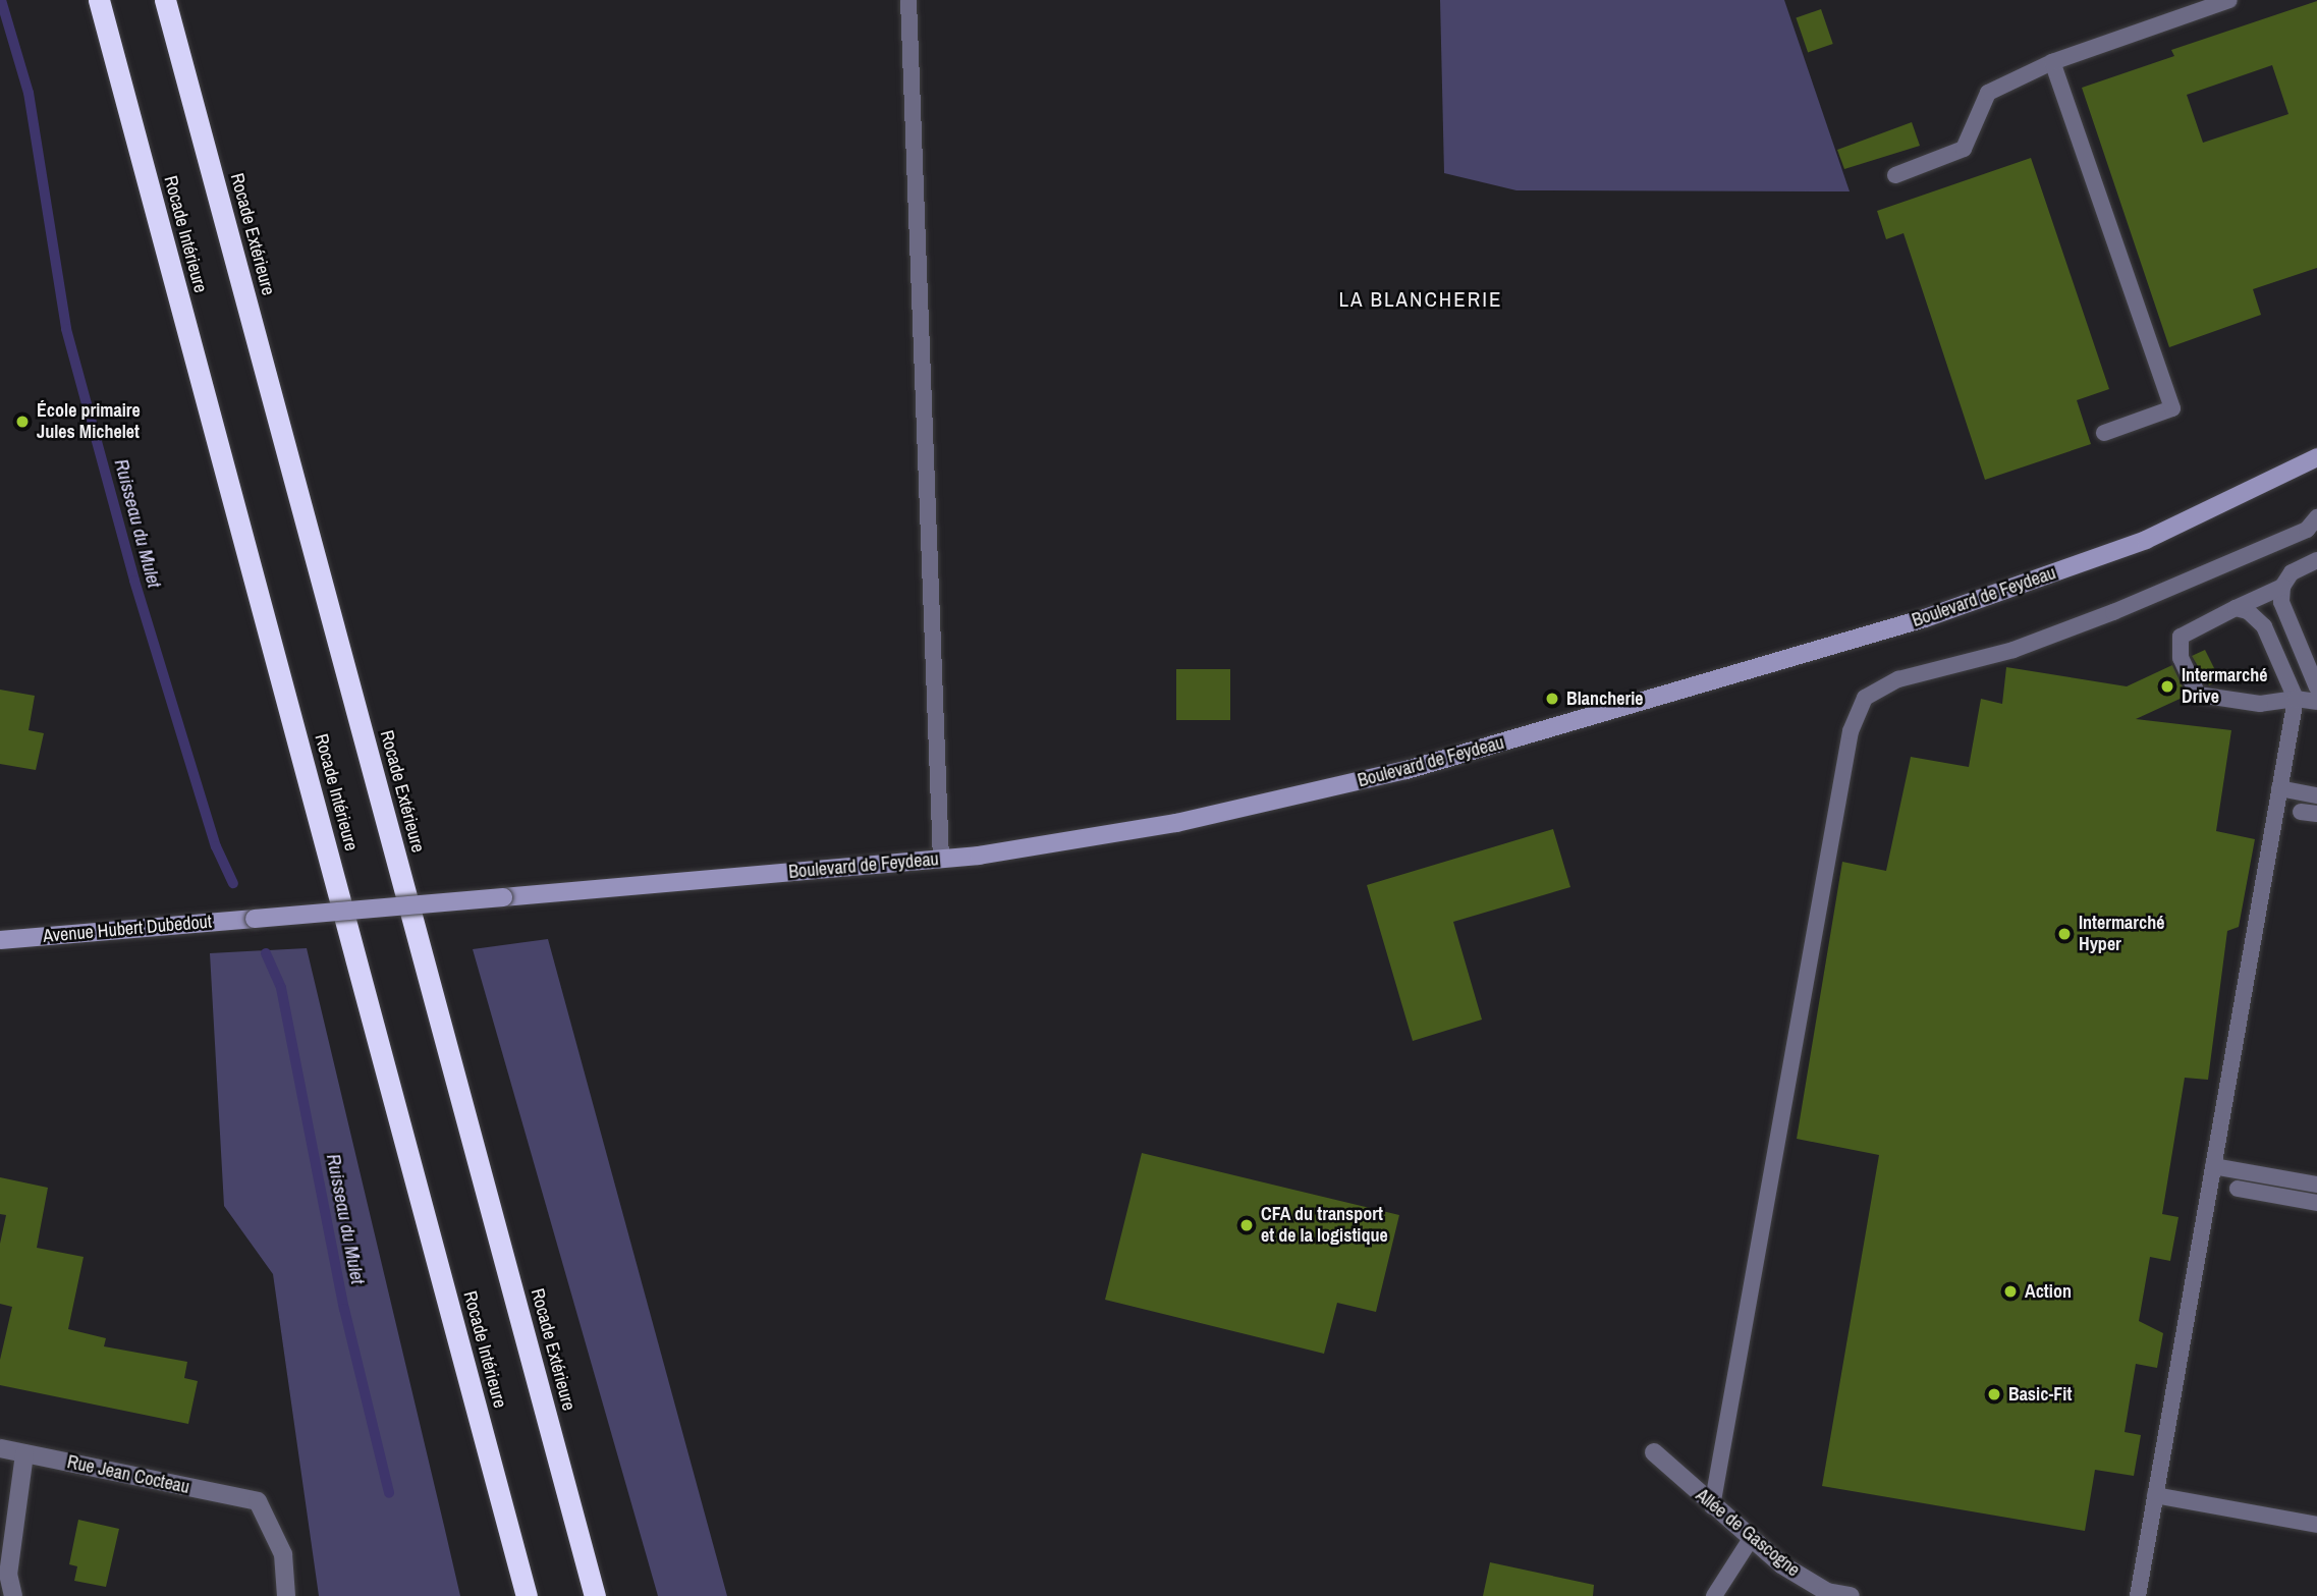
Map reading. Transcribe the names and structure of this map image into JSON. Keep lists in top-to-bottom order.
{
  "streets": {
    "highway": ["Rocade Intérieure", "Rocade Extérieure"],
    "main road": ["Boulevard de Feydeau", "Avenue Hubert Dubedout"],
    "street": ["Rue Jean Cocteau", "Allée de Gascogne"]
  },
  "crossings": [
    ["Boulevard de Feydeau", "Avenue Hubert Dubedout"]
  ],
  "districts": ["LA BLANCHERIE"],
  "water": ["Ruisseau du Mulet"],
  "places": [
    "École primaire Jules Michelet",
    "Intermarché Drive",
    "Blancherie",
    "Intermarché Hyper",
    "CFA du transport et de la logistique",
    "Action",
    "Basic-Fit"
  ]
}
